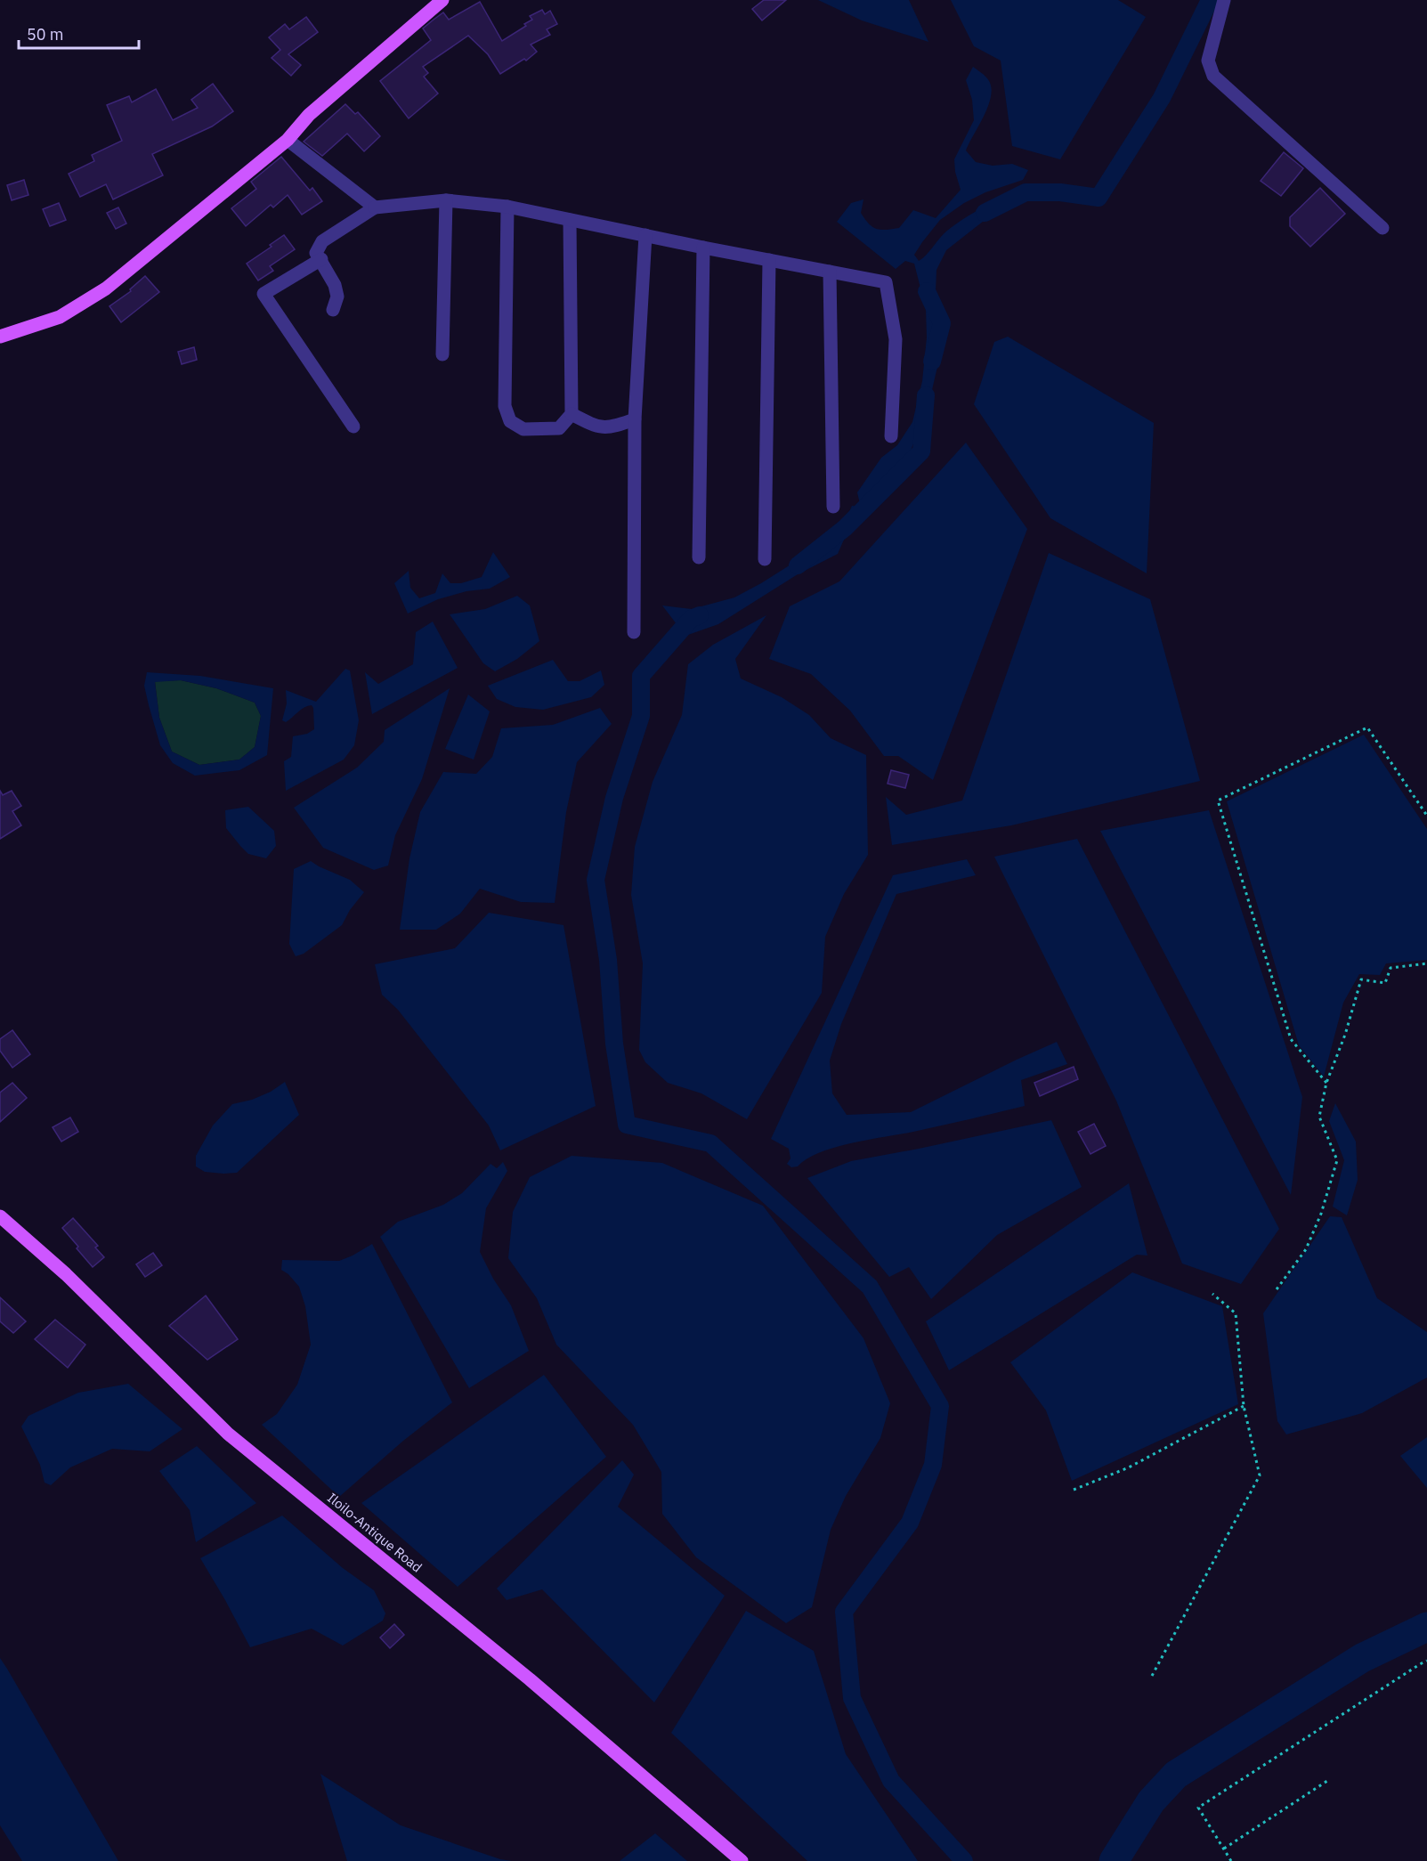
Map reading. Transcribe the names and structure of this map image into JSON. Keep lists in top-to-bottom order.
{
  "streets": {
    "main road": ["Iloilo-Antique Road"]
  },
  "scale_bar": "50 m"
}
